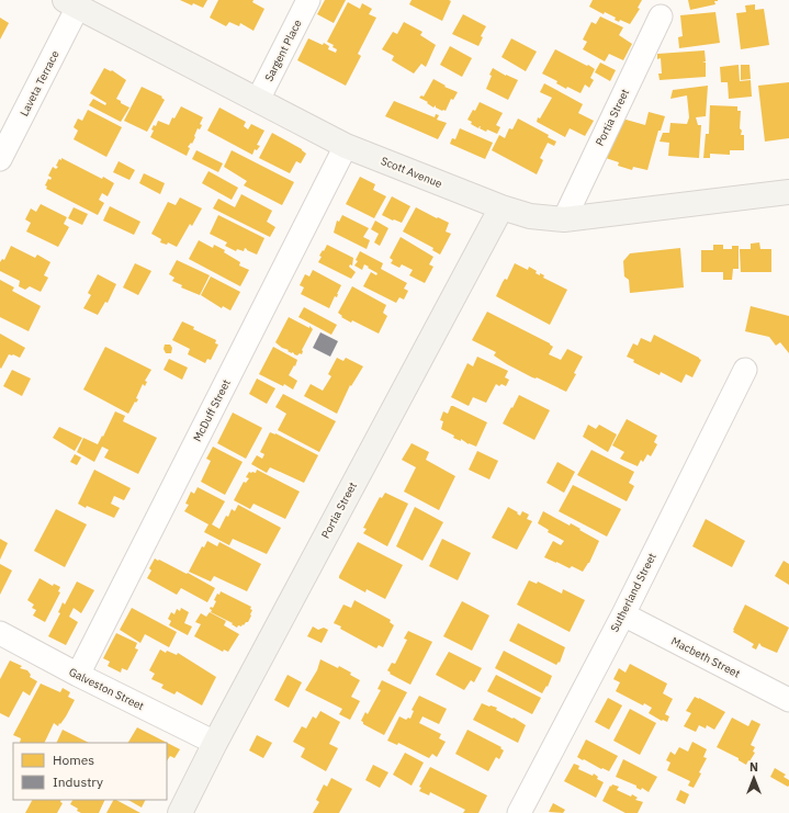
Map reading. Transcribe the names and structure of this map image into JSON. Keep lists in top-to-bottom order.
{
  "streets": {
    "street": [
      "Sargent Place",
      "Laveta Terrace",
      "Portia Street",
      "Scott Avenue",
      "McDuff Street",
      "Sutherland Street",
      "Macbeth Street",
      "Galveston Street"
    ]
  },
  "crossings": [
    ["Sargent Place", "Scott Avenue"],
    ["Laveta Terrace", "Scott Avenue"],
    ["Portia Street", "Scott Avenue"],
    ["Portia Street", "Galveston Street"],
    ["Scott Avenue", "McDuff Street"],
    ["McDuff Street", "Galveston Street"],
    ["Sutherland Street", "Macbeth Street"]
  ],
  "legend": ["Homes", "Industry"],
  "north": "top"
}
